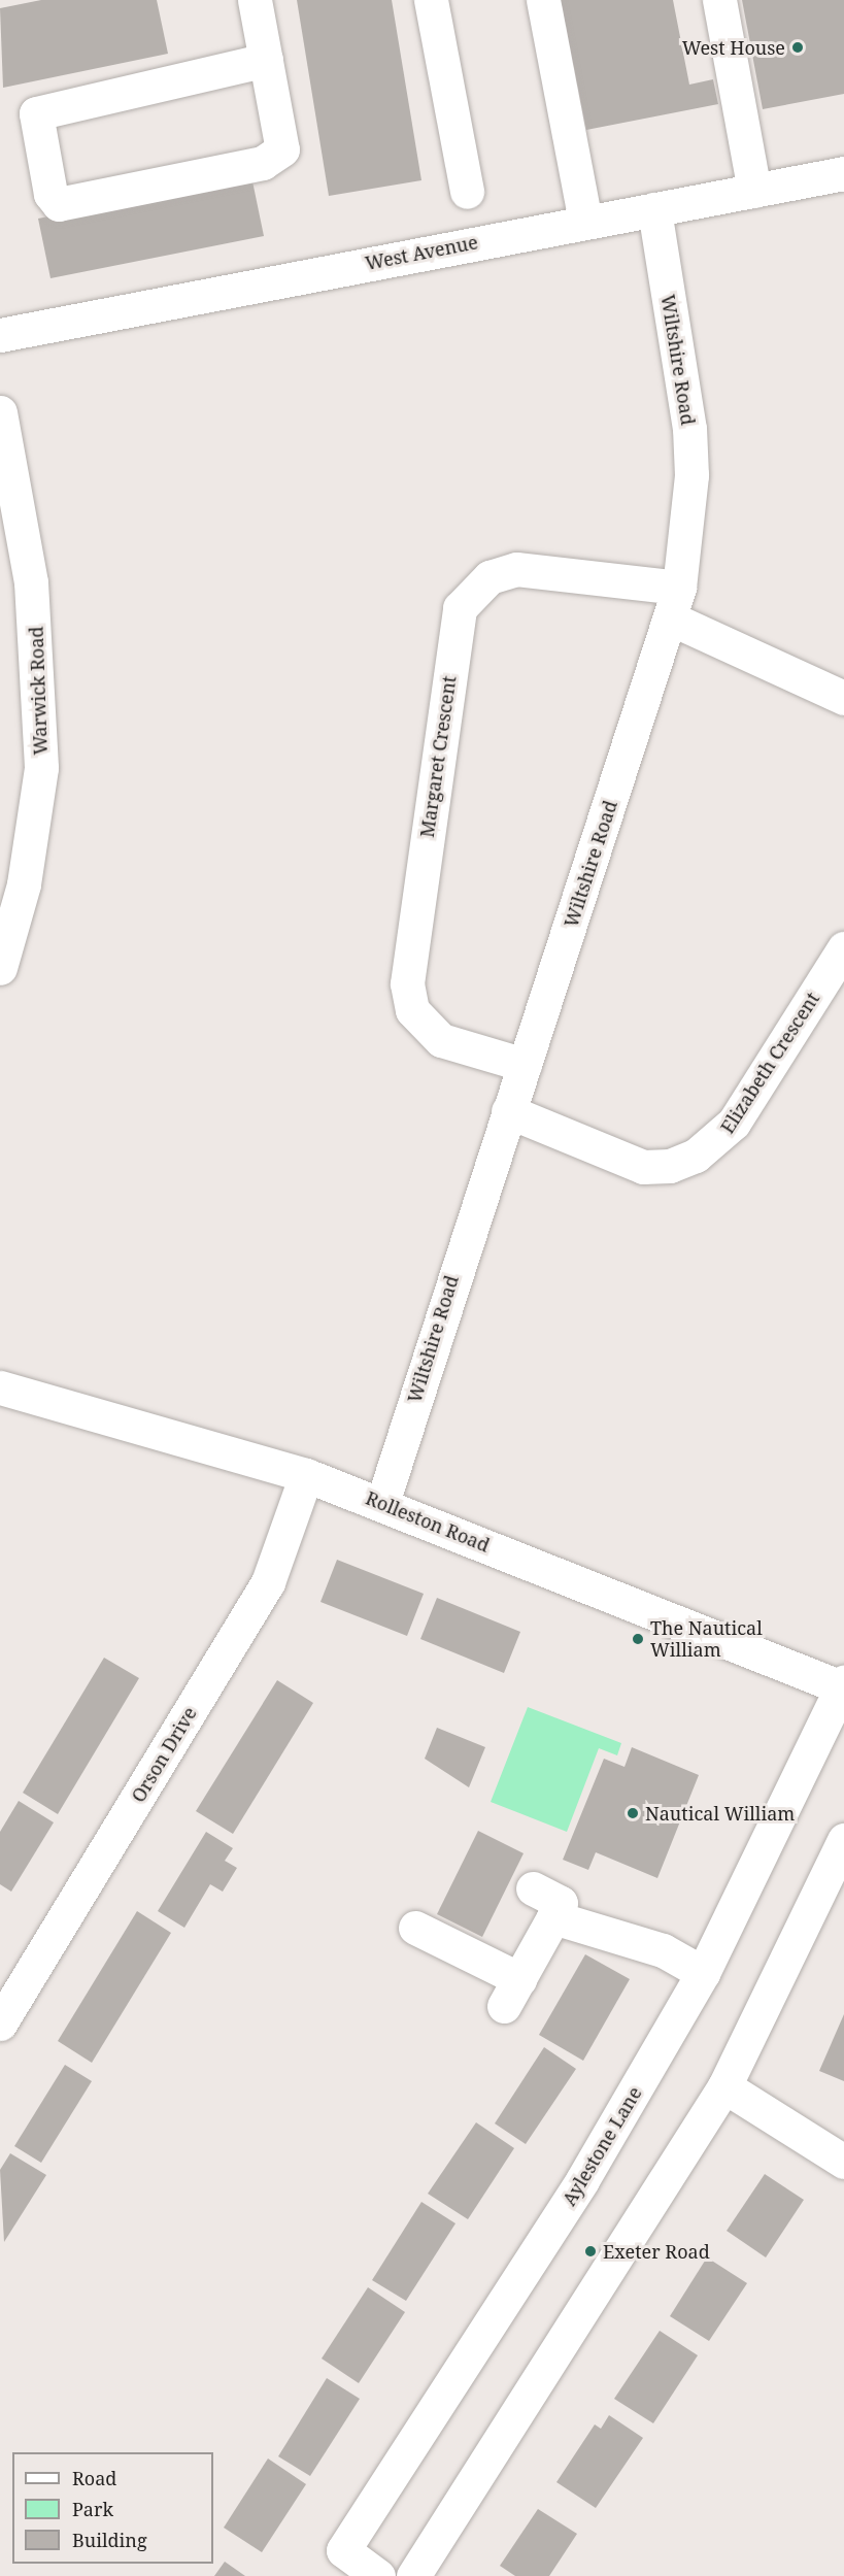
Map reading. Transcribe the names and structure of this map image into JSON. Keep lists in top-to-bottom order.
{
  "streets": {
    "street": [
      "West Avenue",
      "Wiltshire Road",
      "Warwick Road",
      "Margaret Crescent",
      "Elizabeth Crescent",
      "Rolleston Road",
      "Orson Drive",
      "Aylestone Lane"
    ]
  },
  "crossings": [
    ["West Avenue", "Wiltshire Road"],
    ["Wiltshire Road", "Margaret Crescent"],
    ["Wiltshire Road", "Elizabeth Crescent"],
    ["Wiltshire Road", "Rolleston Road"],
    ["Rolleston Road", "Orson Drive"],
    ["Rolleston Road", "Aylestone Lane"]
  ],
  "places": [
    "West House",
    "The Nautical William",
    "Nautical William",
    "Exeter Road"
  ],
  "legend": ["Road", "Park", "Building"]
}
